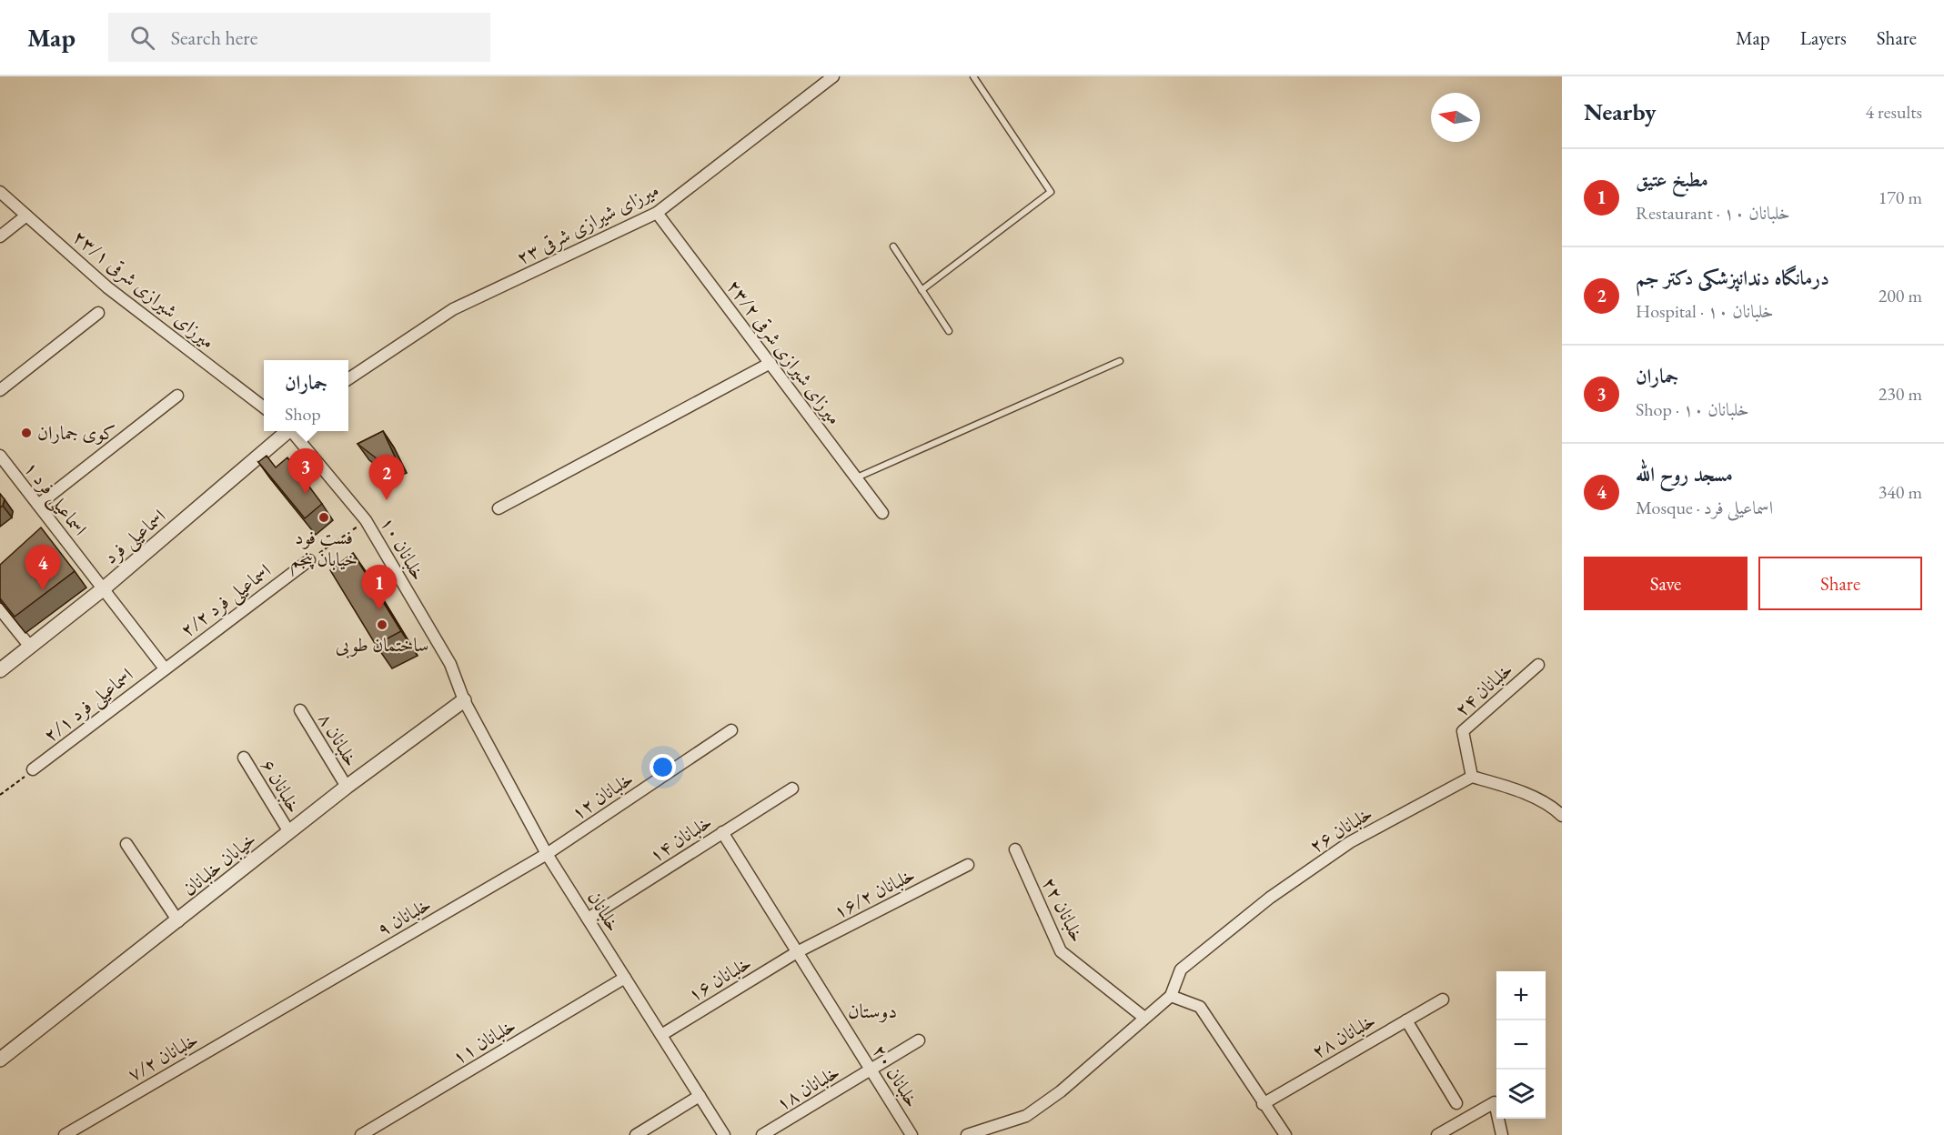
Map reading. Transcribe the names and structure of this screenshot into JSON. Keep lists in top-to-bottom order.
{
  "streets": {
    "street": [
      "۲۳ میرزای شیرازی شرقی",
      "۲۳/۱ میرزای شیرازی شرقی",
      "۲۳/۲ میرزای شیرازی شرقی",
      "۱ اسماعیلی فرد",
      "اسماعیلی فرد",
      "۱۰ خلبانان",
      "۲/۲ اسماعیلی فرد",
      "۲۴ خلبانان",
      "۲/۱ اسماعیلی فرد",
      "۸ خلبانان",
      "۶ خلبانان",
      "۱۲ خلبانان",
      "۲۶ خلبانان",
      "۱۴ خلبانان",
      "خیابان خلبانان",
      "۱۶/۲ خلبانان",
      "۲۲ خلبانان",
      "خلبانان",
      "۹ خلبانان",
      "۱۶ خلبانان",
      "۲۸ خلبانان",
      "۱۱ خلبانان",
      "۷/۲ خلبانان",
      "۲۰ خلبانان",
      "۱۸ خلبانان"
    ]
  },
  "crossings": [
    ["۲۳ میرزای شیرازی شرقی", "۲۳/۲ میرزای شیرازی شرقی"],
    ["۱ اسماعیلی فرد", "اسماعیلی فرد"],
    ["۱ اسماعیلی فرد", "۲/۲ اسماعیلی فرد"],
    ["۱ اسماعیلی فرد", "۲/۱ اسماعیلی فرد"],
    ["۱۰ خلبانان", "خیابان خلبانان"],
    ["۱۰ خلبانان", "خلبانان"],
    ["۲/۲ اسماعیلی فرد", "۲/۱ اسماعیلی فرد"],
    ["۲۴ خلبانان", "۲۶ خلبانان"],
    ["۸ خلبانان", "خیابان خلبانان"],
    ["۶ خلبانان", "خیابان خلبانان"],
    ["۱۲ خلبانان", "خلبانان"],
    ["۱۲ خلبانان", "۹ خلبانان"],
    ["۱۴ خلبانان", "خلبانان"],
    ["۱۴ خلبانان", "۲۰ خلبانان"],
    ["خیابان خلبانان", "خلبانان"],
    ["۱۶/۲ خلبانان", "۱۶ خلبانان"],
    ["۱۶/۲ خلبانان", "۲۰ خلبانان"],
    ["خلبانان", "۹ خلبانان"],
    ["خلبانان", "۱۶ خلبانان"],
    ["خلبانان", "۱۱ خلبانان"],
    ["۹ خلبانان", "۷/۲ خلبانان"],
    ["۱۶ خلبانان", "۲۰ خلبانان"],
    ["۲۰ خلبانان", "۱۸ خلبانان"]
  ],
  "districts": ["دوستان"],
  "places": ["کوی جماران", "فست فود خیابان پنجم", "ساختمان طوبی"],
  "north": "left",
  "page": {
    "header": "Map",
    "search": "Search here",
    "nav": ["Map", "Layers", "Share"],
    "heading": ["Nearby", "4 results"],
    "list": [
      {
        "mark": "1",
        "name": "مطبخ عتیق",
        "note": "Restaurant · ۱۰ خلبانان",
        "value": "170 m"
      },
      {
        "mark": "2",
        "name": "درمانگاه دندانپزشکی دکتر جم",
        "note": "Hospital · ۱۰ خلبانان",
        "value": "200 m"
      },
      {
        "mark": "3",
        "name": "جماران",
        "note": "Shop · ۱۰ خلبانان",
        "value": "230 m"
      },
      {
        "mark": "4",
        "name": "مسجد روح الله",
        "note": "Mosque · اسماعیلی فرد",
        "value": "340 m"
      }
    ],
    "popup": ["جماران", "Shop"],
    "pins": [
      "3",
      "2",
      "4",
      "1"
    ],
    "buttons": ["Save", "Share"],
    "map_buttons": ["+", "−"]
  }
}
